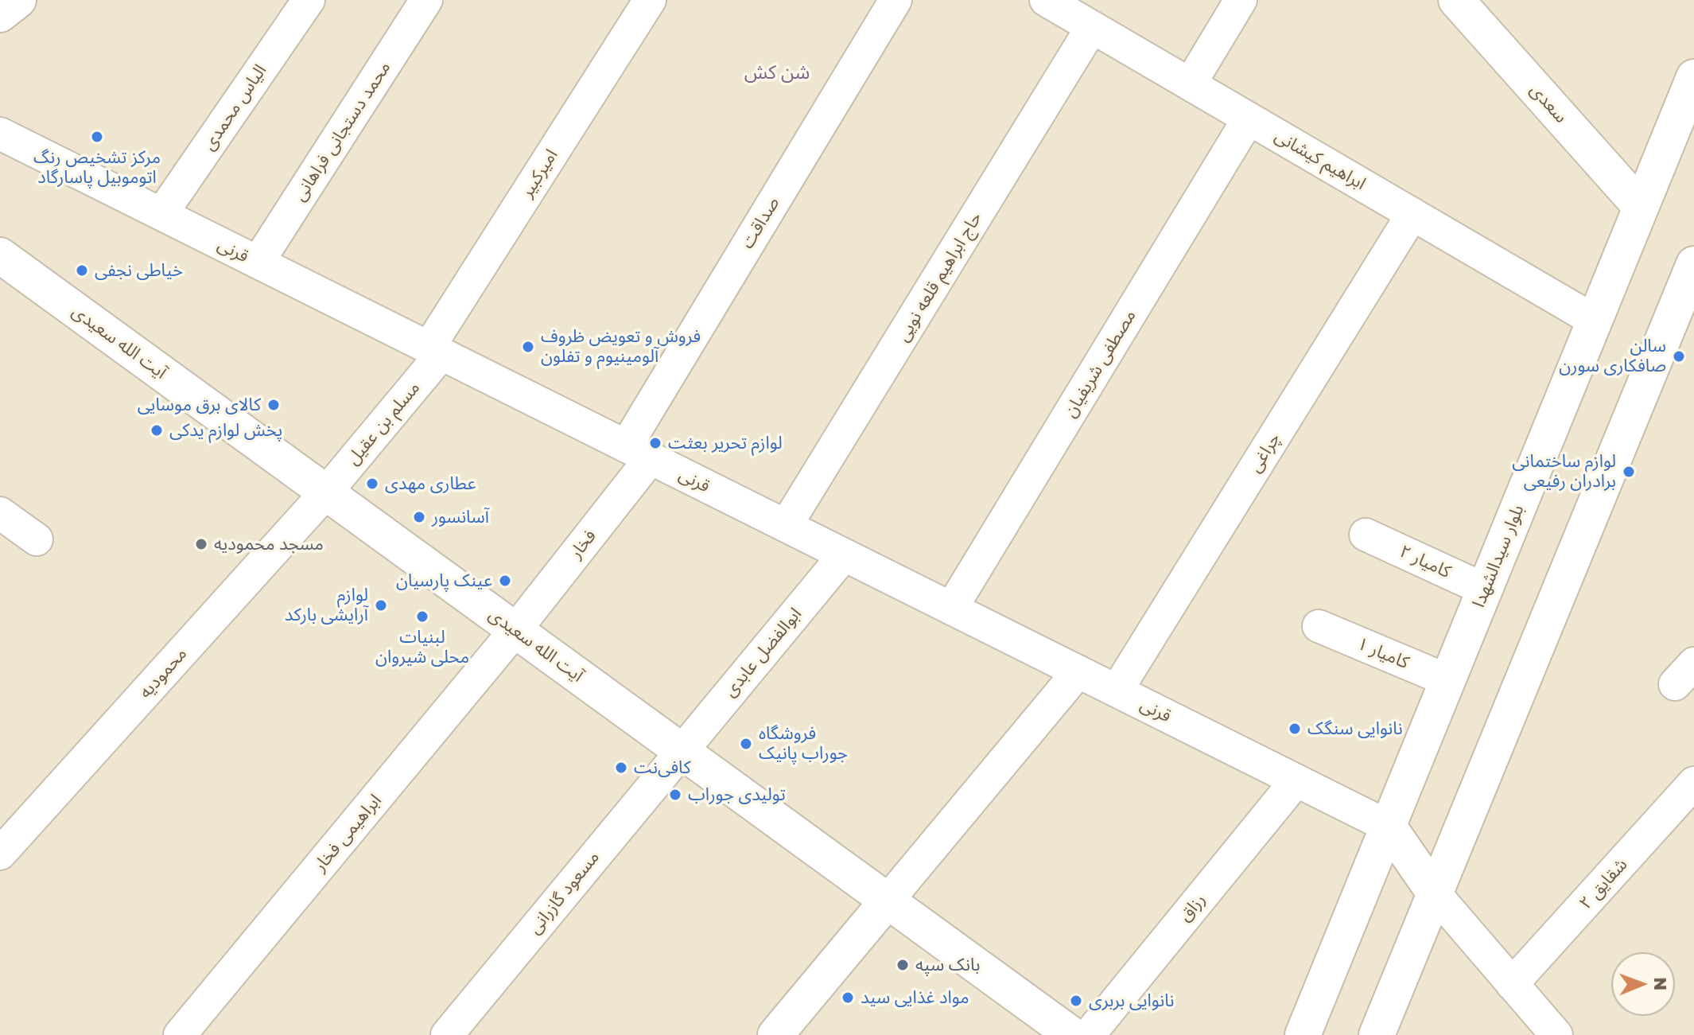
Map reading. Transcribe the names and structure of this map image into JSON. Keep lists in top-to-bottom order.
{
  "streets": {
    "main road": ["سعدی", "آیت الله سعیدی", "بلوار سیدالشهدا"],
    "street": [
      "الیاس محمدی",
      "محمد دستجانی فراهانی",
      "ابراهیم کیشانی",
      "امیرکبیر",
      "صداقت",
      "قرنی",
      "حاج ابراهیم قلعه نویی",
      "مصطفی شریفیان",
      "مسلم بن عقیل",
      "چراغی",
      "فخار",
      "کامیار ۲",
      "ابوالفضل عابدی",
      "کامیار ۱",
      "محمودیه",
      "ابراهیمی فخار",
      "شقایق ۲",
      "مسعود گازرانی",
      "رزاق"
    ]
  },
  "crossings": [
    ["سعدی", "بلوار سیدالشهدا"],
    ["الیاس محمدی", "قرنی"],
    ["محمد دستجانی فراهانی", "قرنی"],
    ["ابراهیم کیشانی", "حاج ابراهیم قلعه نویی"],
    ["ابراهیم کیشانی", "مصطفی شریفیان"],
    ["ابراهیم کیشانی", "چراغی"],
    ["ابراهیم کیشانی", "بلوار سیدالشهدا"],
    ["امیرکبیر", "قرنی"],
    ["امیرکبیر", "مسلم بن عقیل"],
    ["صداقت", "قرنی"],
    ["صداقت", "فخار"],
    ["قرنی", "حاج ابراهیم قلعه نویی"],
    ["قرنی", "مصطفی شریفیان"],
    ["قرنی", "مسلم بن عقیل"],
    ["قرنی", "چراغی"],
    ["قرنی", "فخار"],
    ["قرنی", "بلوار سیدالشهدا"],
    ["قرنی", "ابوالفضل عابدی"],
    ["قرنی", "رزاق"],
    ["آیت الله سعیدی", "مسلم بن عقیل"],
    ["آیت الله سعیدی", "فخار"],
    ["آیت الله سعیدی", "ابوالفضل عابدی"],
    ["آیت الله سعیدی", "محمودیه"],
    ["آیت الله سعیدی", "ابراهیمی فخار"],
    ["آیت الله سعیدی", "مسعود گازرانی"],
    ["مسلم بن عقیل", "محمودیه"],
    ["فخار", "ابراهیمی فخار"],
    ["بلوار سیدالشهدا", "کامیار ۲"],
    ["بلوار سیدالشهدا", "کامیار ۱"],
    ["ابوالفضل عابدی", "مسعود گازرانی"]
  ],
  "districts": ["شن کش"],
  "places": [
    "مرکز تشخیص رنگ اتوموبیل پاسارگاد",
    "خیاطی نجفی",
    "فروش و تعویض ظروف آلومینیوم و تفلون",
    "سالن صافکاری سورن",
    "کالای برق موسایی",
    "پخش لوازم یدکی",
    "لوازم تحریر بعثت",
    "لوازم ساختمانی برادران رفیعی",
    "عطاری مهدی",
    "آسانسور",
    "مسجد محمودیه",
    "عینک پارسیان",
    "لوازم آرایشی بارکد",
    "لبنیات محلی شیروان",
    "نانوایی سنگک",
    "فروشگاه جوراب پانیک",
    "کافی‌نت",
    "تولیدی جوراب",
    "بانک سپه",
    "مواد غذایی سید",
    "نانوایی بربری"
  ],
  "north": "right"
}
